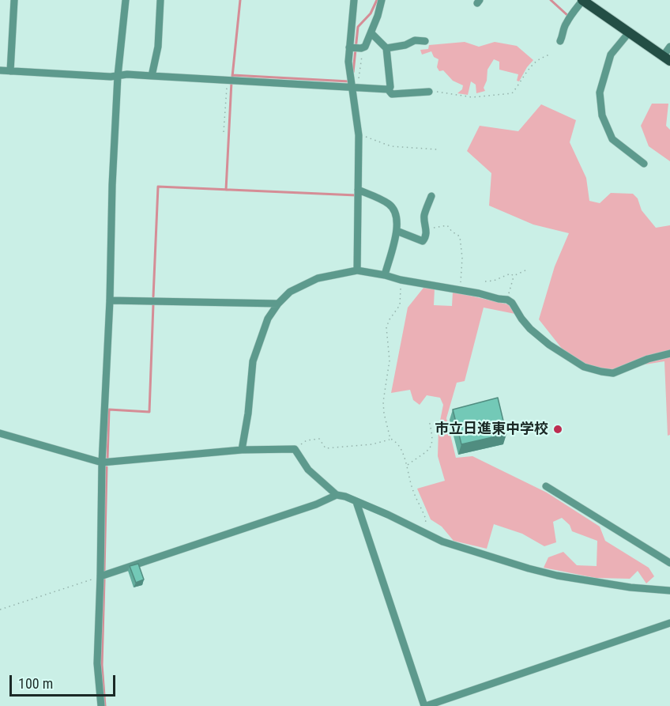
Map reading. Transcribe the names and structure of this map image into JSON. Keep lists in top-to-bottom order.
{
  "places": ["市立日進東中学校"],
  "scale_bar": "100 m"
}
